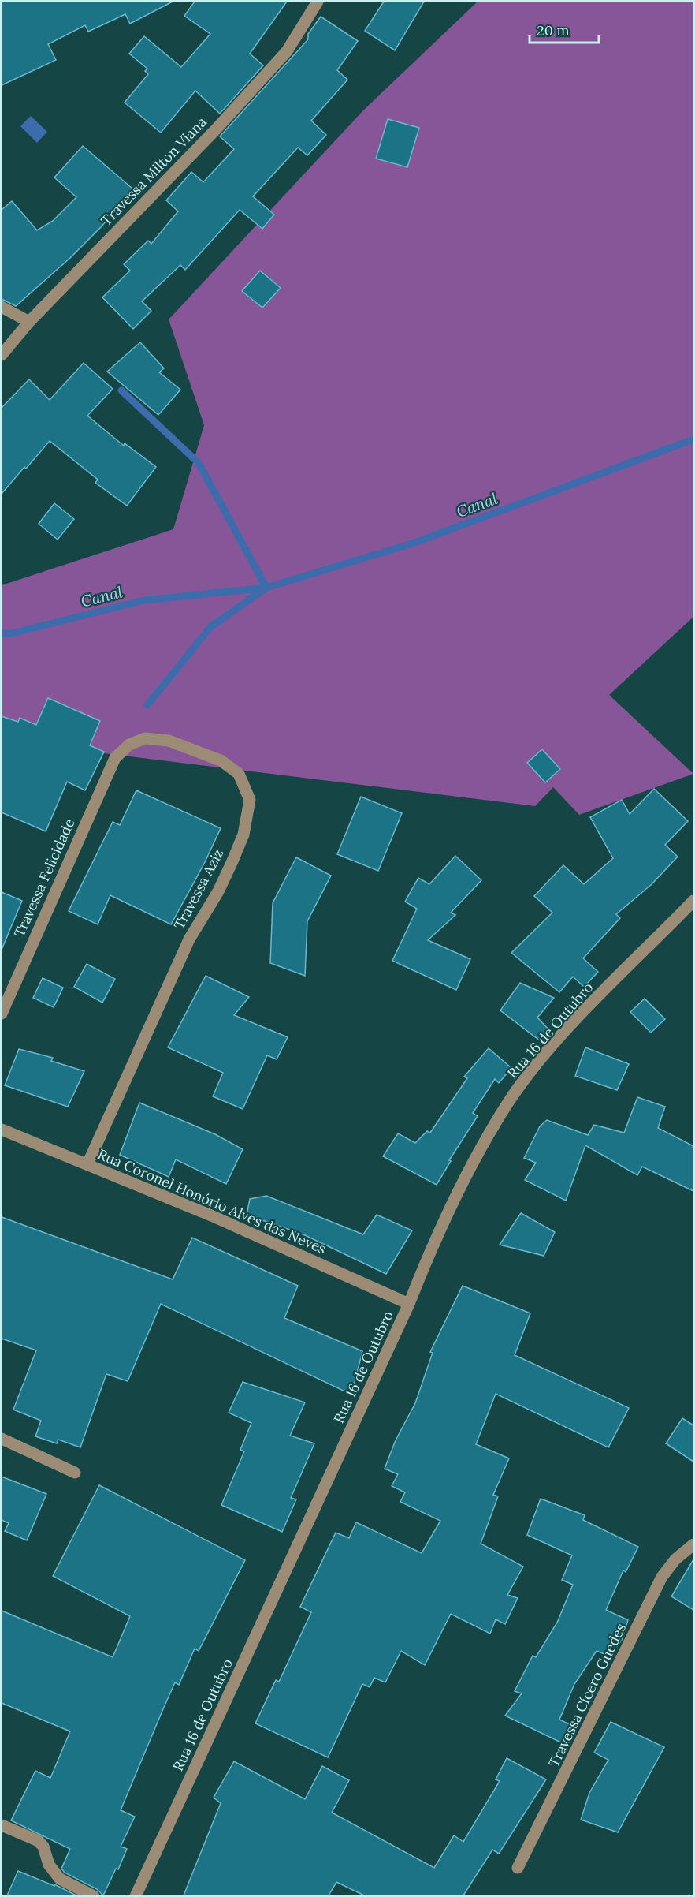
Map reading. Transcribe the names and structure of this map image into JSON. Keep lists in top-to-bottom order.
{
  "streets": {
    "street": [
      "Travessa Milton Viana",
      "Travessa Felicidade",
      "Travessa Aziz",
      "Rua 16 de Outubro",
      "Rua Coronel Honório Alves das Neves",
      "Travessa Cícero Guedes"
    ]
  },
  "crossings": [
    ["Travessa Felicidade", "Travessa Aziz"],
    ["Travessa Aziz", "Rua Coronel Honório Alves das Neves"],
    ["Rua 16 de Outubro", "Rua Coronel Honório Alves das Neves"]
  ],
  "water": ["Canal"],
  "scale_bar": "20 m"
}
